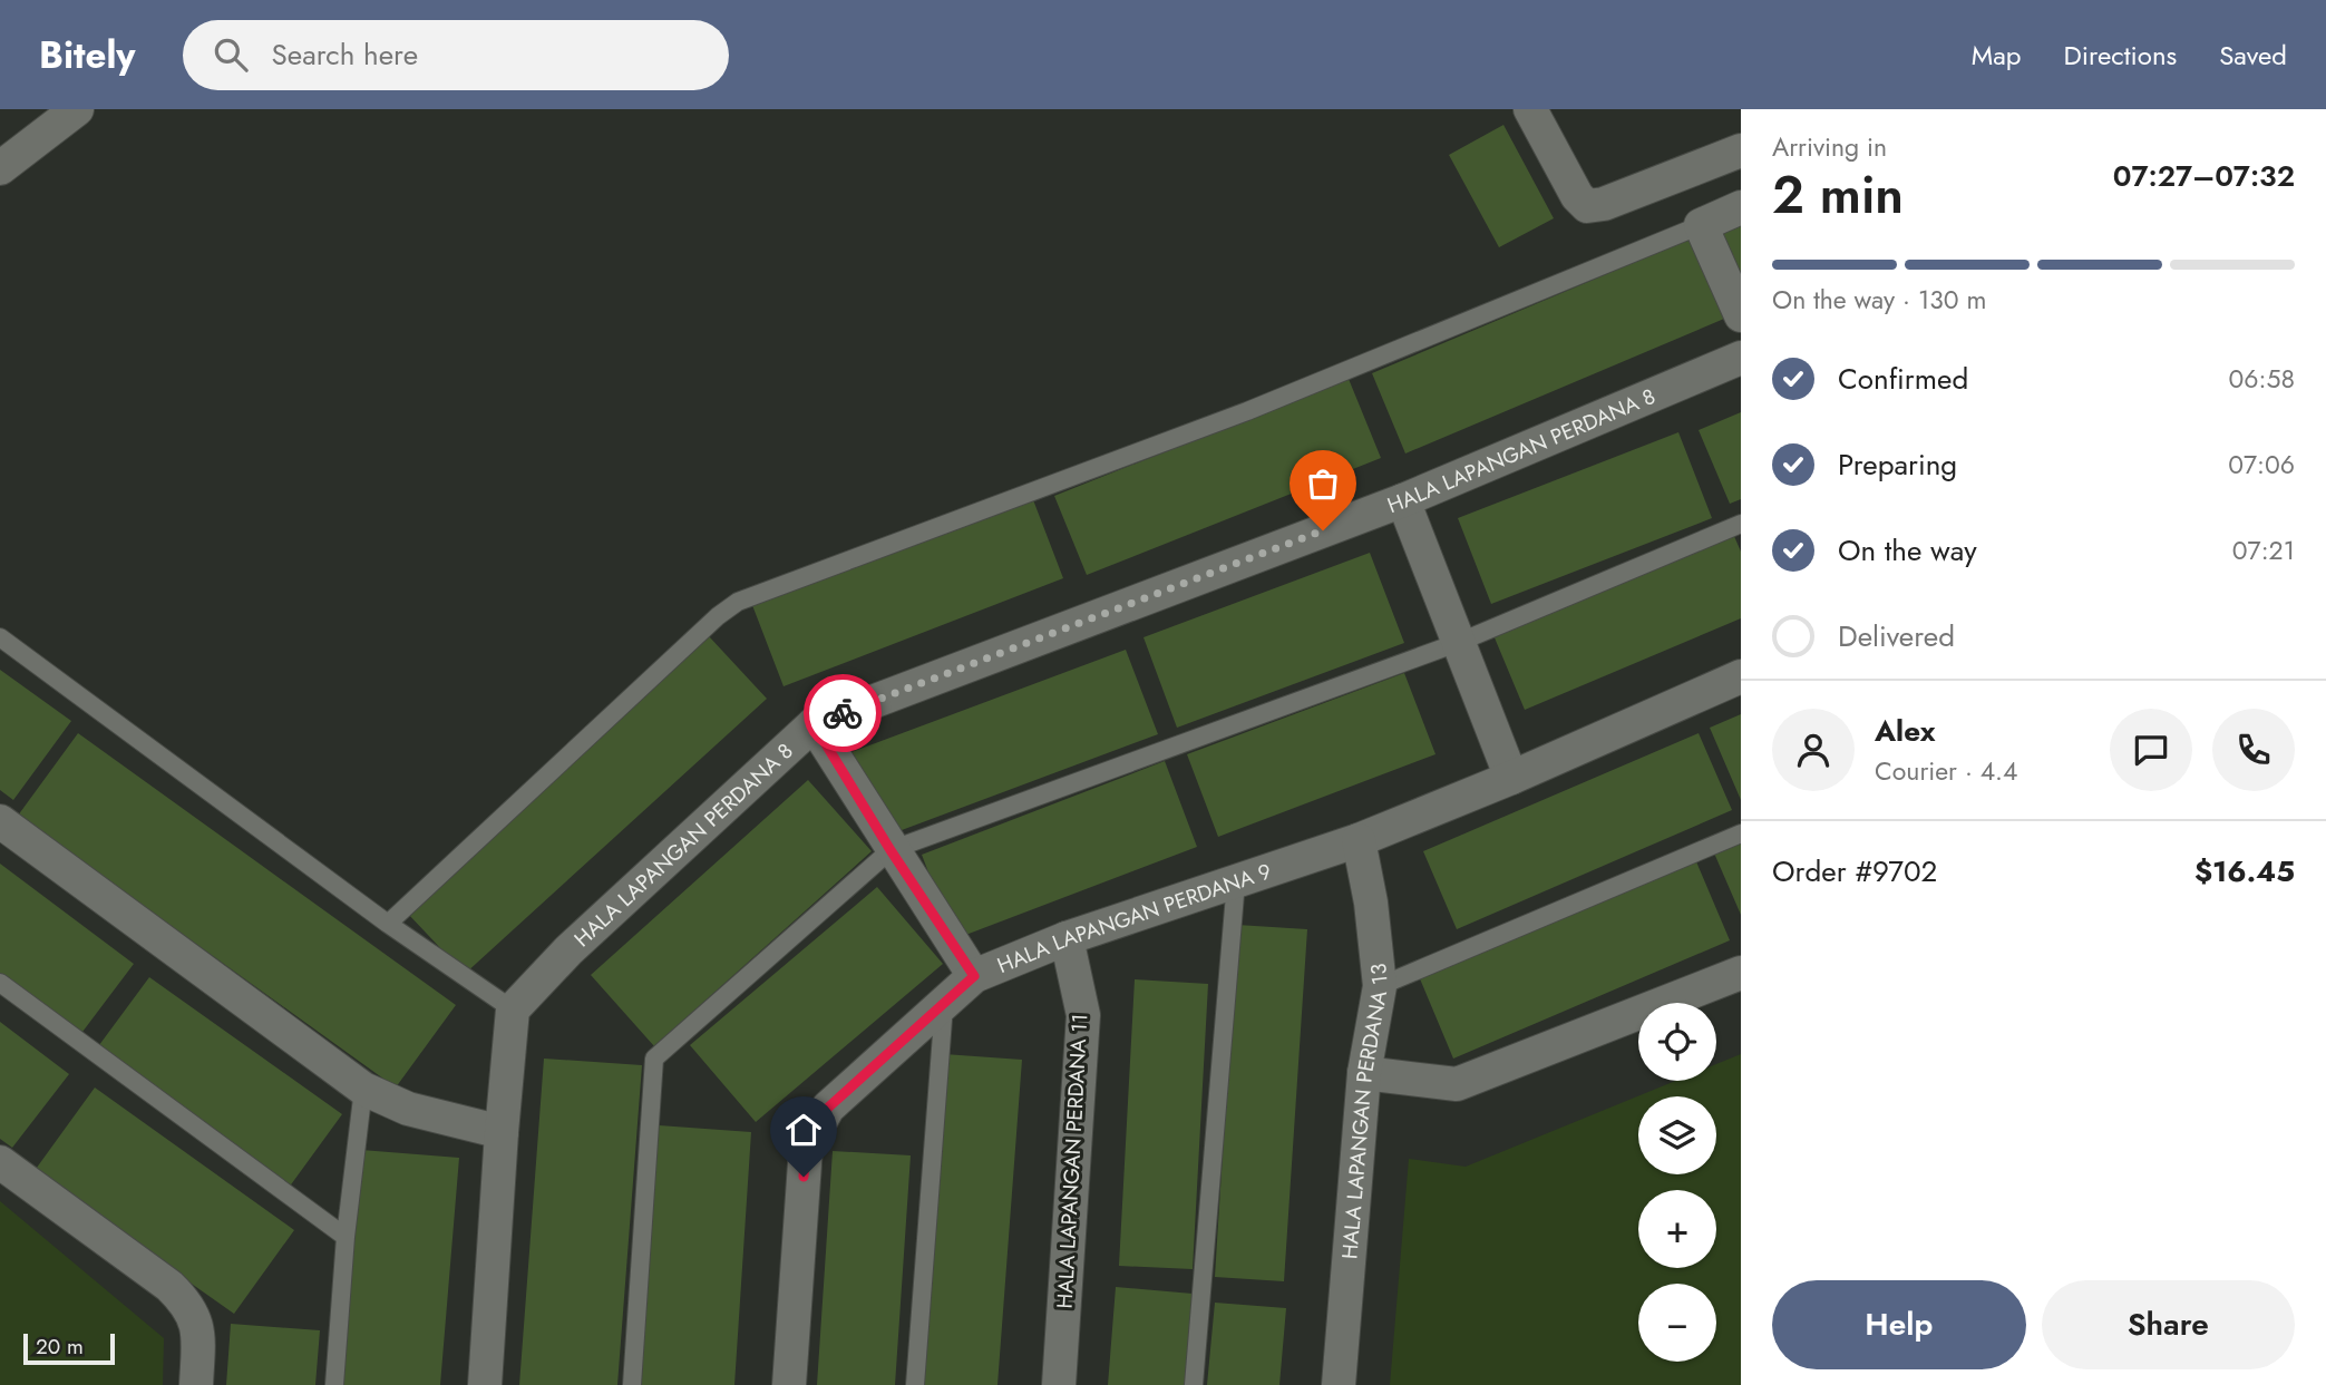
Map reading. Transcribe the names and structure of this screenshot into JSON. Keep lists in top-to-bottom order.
{
  "streets": {
    "street": [
      "HALA LAPANGAN PERDANA 8",
      "HALA LAPANGAN PERDANA 9",
      "HALA LAPANGAN PERDANA 13",
      "HALA LAPANGAN PERDANA 11"
    ]
  },
  "crossings": [
    ["HALA LAPANGAN PERDANA 9", "HALA LAPANGAN PERDANA 13"],
    ["HALA LAPANGAN PERDANA 9", "HALA LAPANGAN PERDANA 11"]
  ],
  "scale_bar": "20 m",
  "page": {
    "header": "Bitely",
    "search": "Search here",
    "nav": ["Map", "Directions", "Saved"],
    "heading": ["2 min", "Arriving in", "07:27–07:32"],
    "panel": [
      "Alex",
      "Courier · 4.4",
      "Order #9702",
      "$16.45"
    ],
    "bar": "On the way · 130 m",
    "list": [
      ["Confirmed", "06:58"],
      ["Preparing", "07:06"],
      ["On the way", "07:21"],
      "Delivered"
    ],
    "map_buttons": ["+", "−"],
    "buttons": ["Help", "Share"],
    "scale": "20 m"
  }
}
